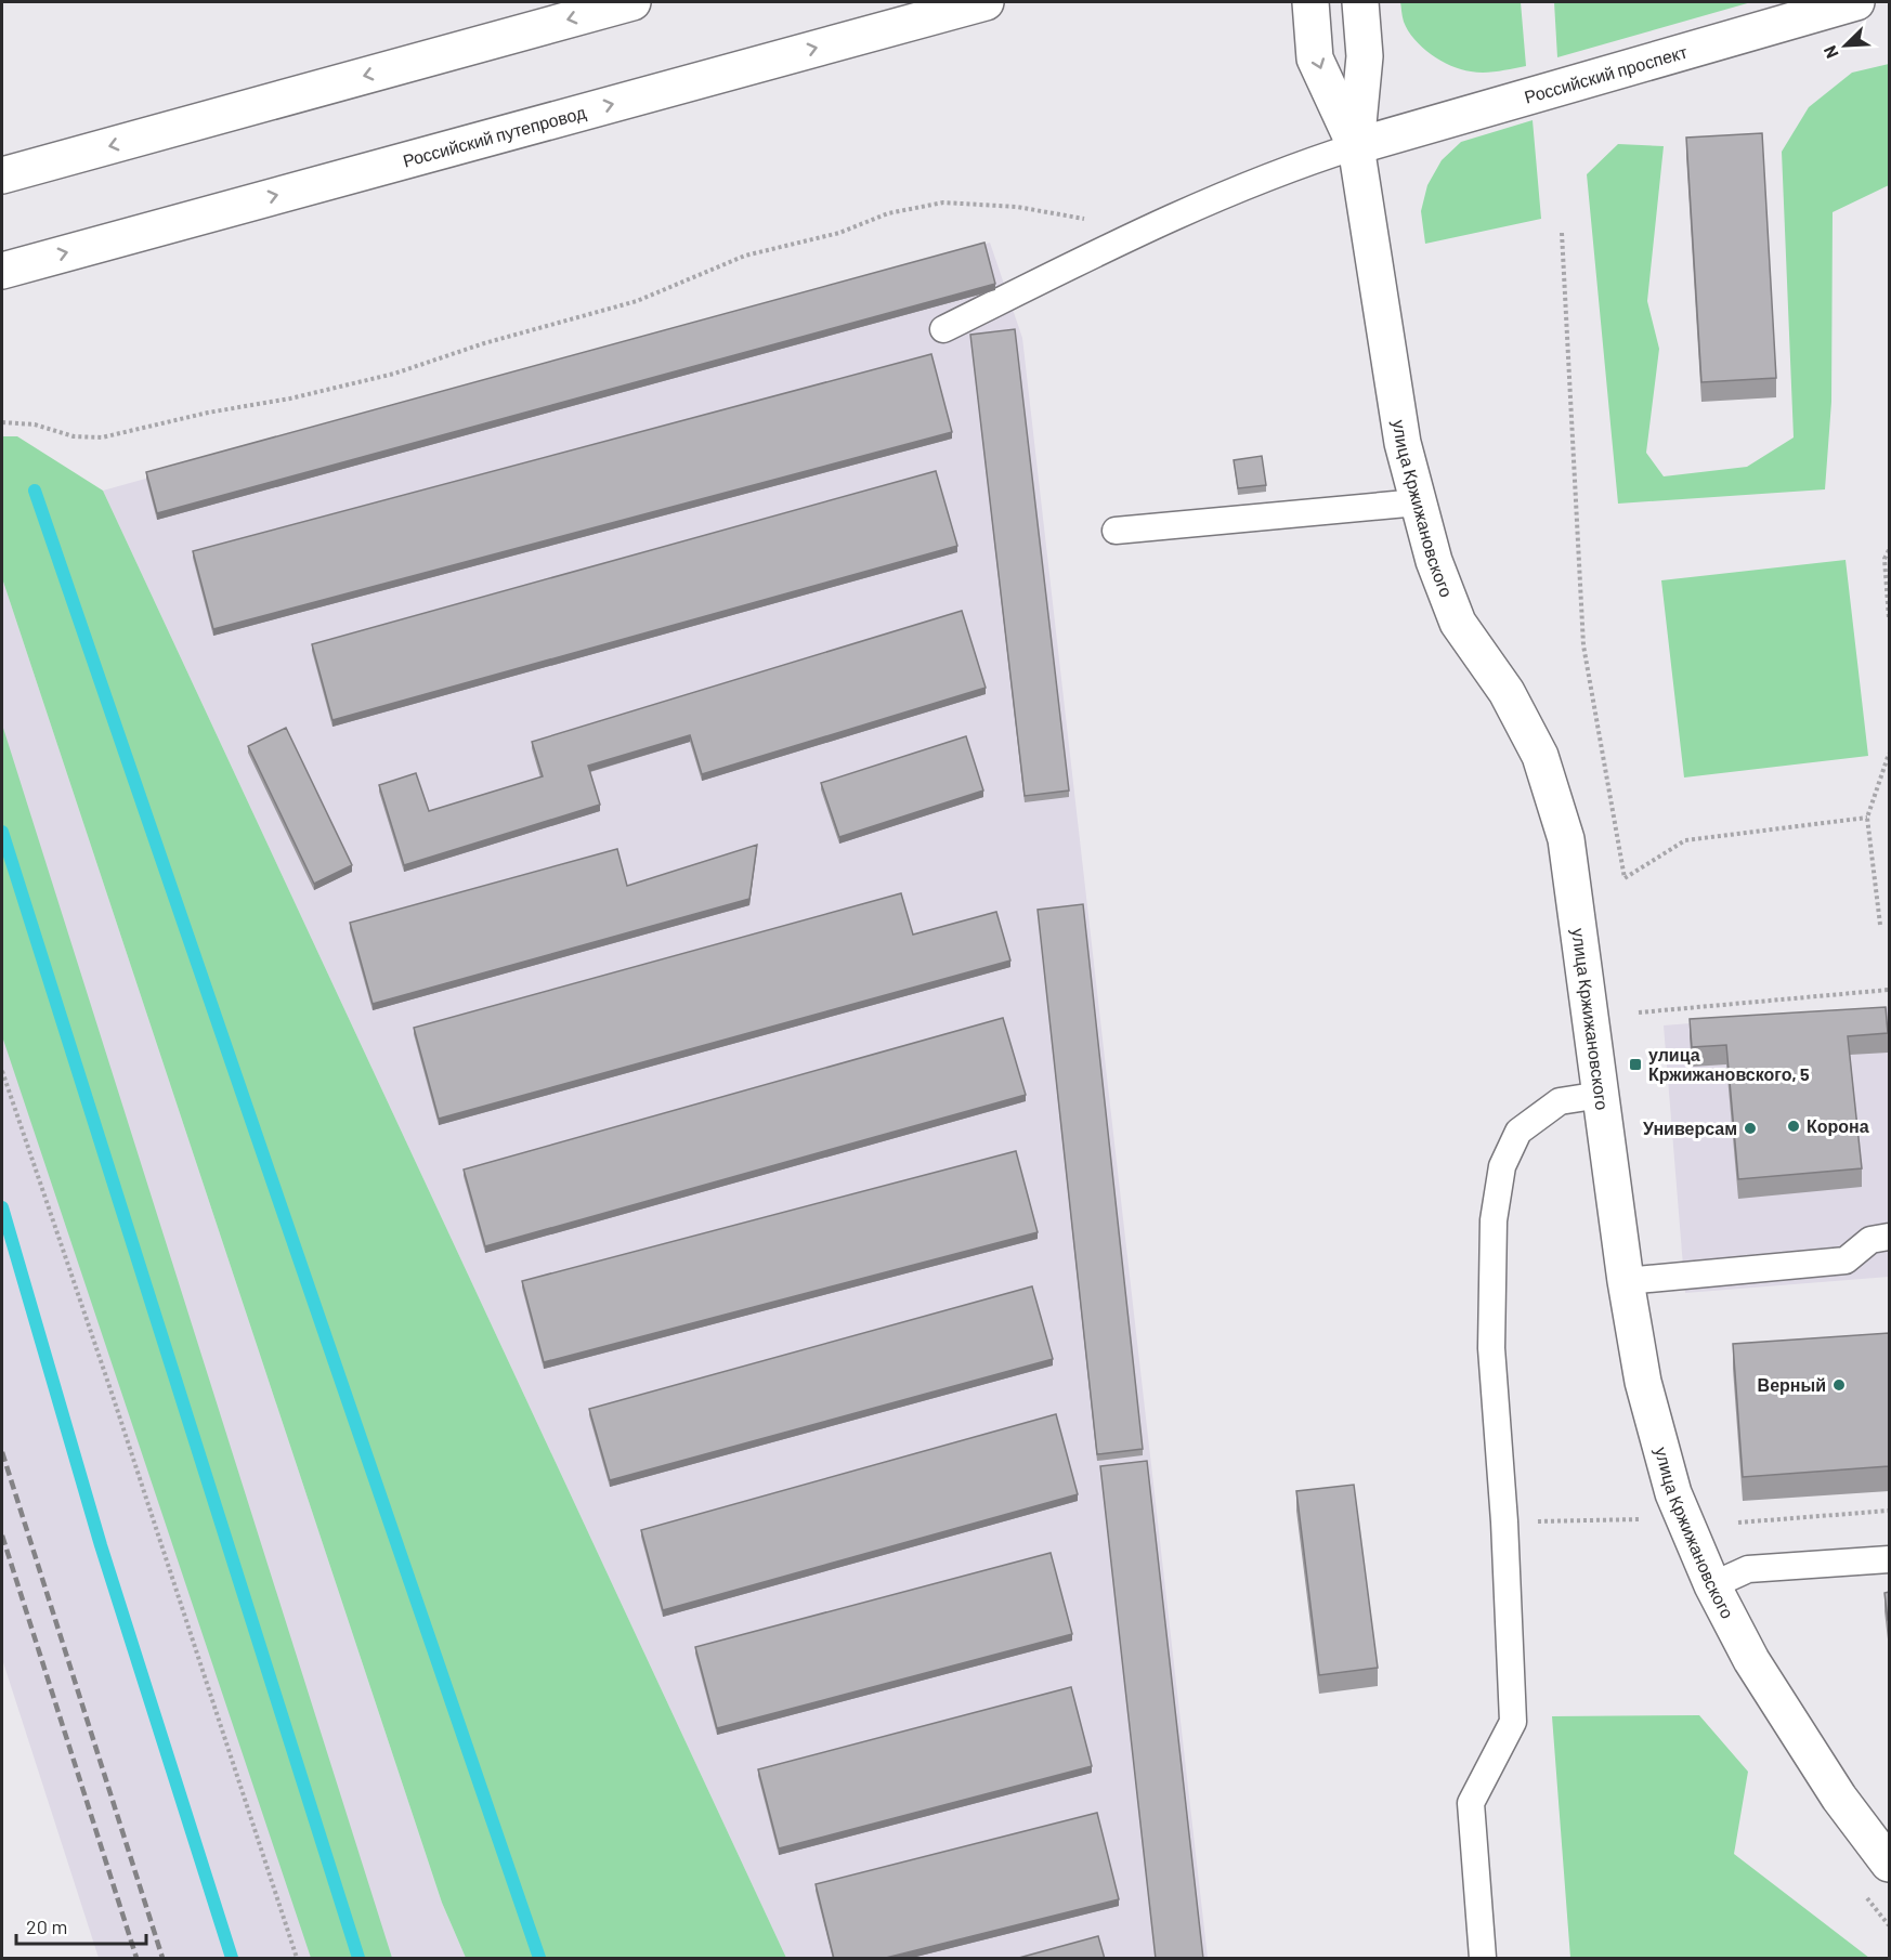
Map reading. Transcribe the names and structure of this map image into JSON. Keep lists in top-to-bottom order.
{
  "streets": {
    "street": ["Российский проспект", "Российский путепровод", "улица Кржижановского"]
  },
  "crossings": [
    ["Российский проспект", "улица Кржижановского"]
  ],
  "places": {
    "transit": ["улица Кржижановского, 5"],
    "other": ["Корона", "Универсам", "Верный"]
  },
  "scale_bar": "20 m",
  "north": "bottom left"
}
